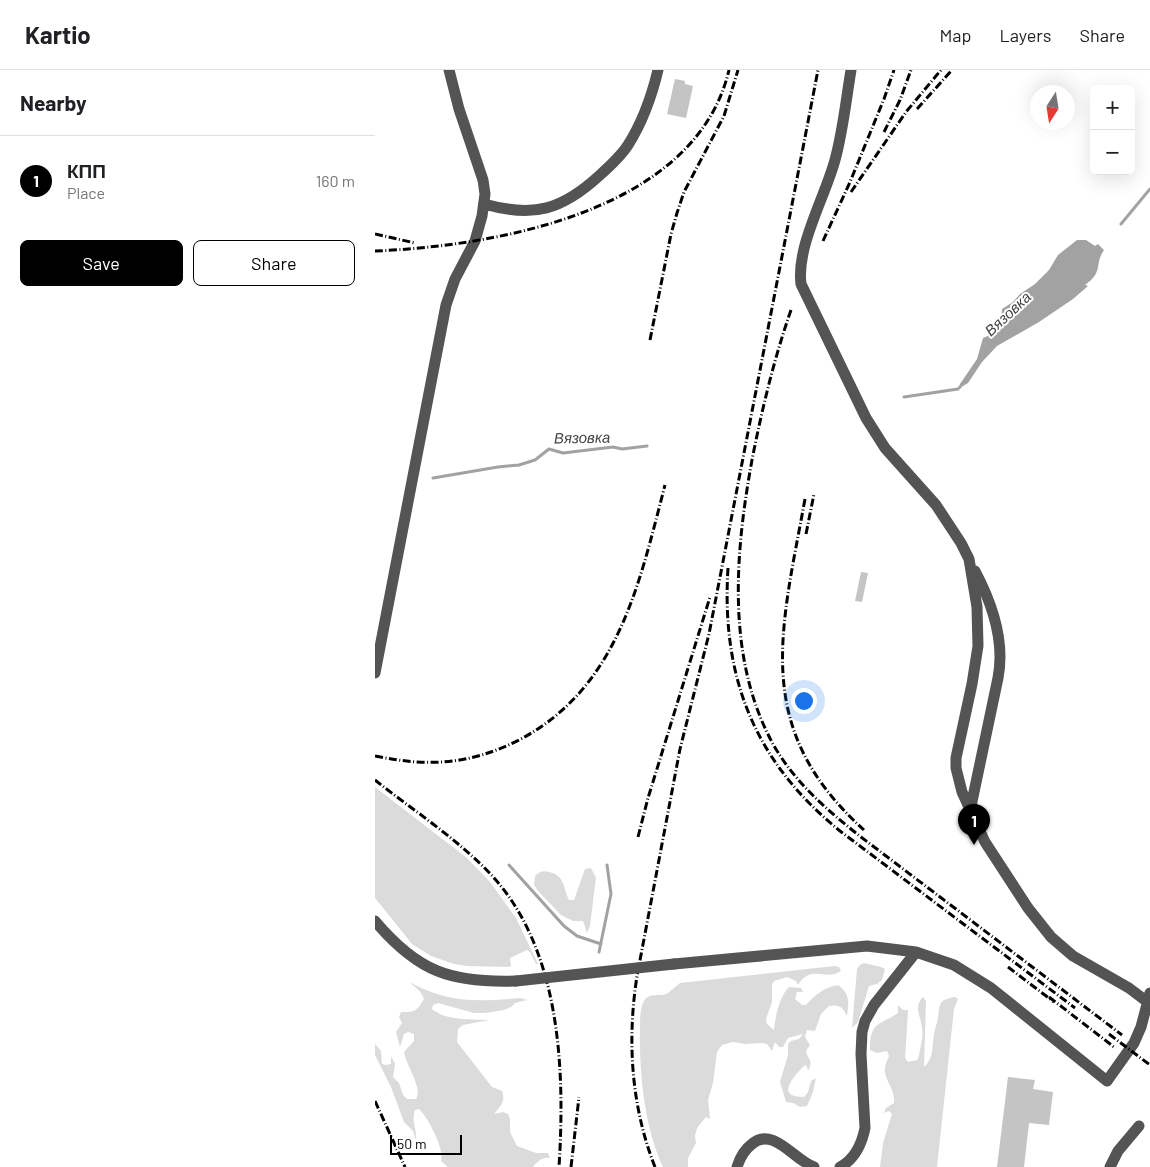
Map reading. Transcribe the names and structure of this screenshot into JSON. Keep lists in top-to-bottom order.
{
  "water": ["Вязовка"],
  "scale_bar": "50 m",
  "north": "bottom",
  "page": {
    "header": "Kartio",
    "nav": ["Map", "Layers", "Share"],
    "heading": "Nearby",
    "map_buttons": ["+", "−"],
    "list": [
      {
        "mark": "1",
        "name": "КПП",
        "note": "Place",
        "value": "160 m"
      }
    ],
    "buttons": ["Save", "Share"],
    "pins": "1",
    "scale": "50 m"
  }
}
